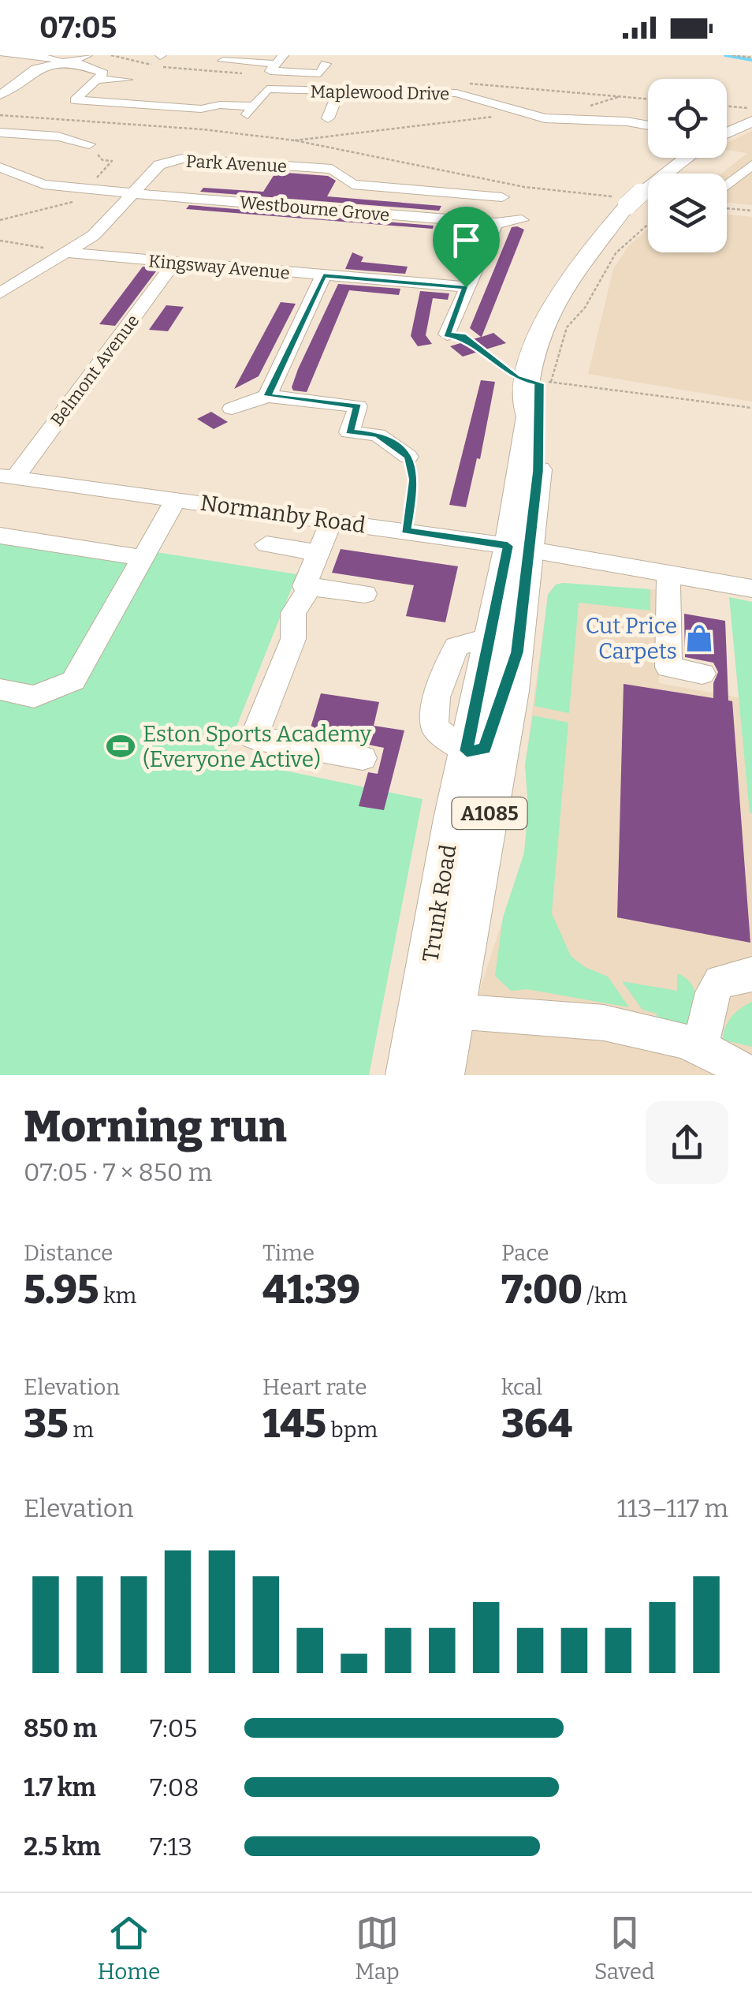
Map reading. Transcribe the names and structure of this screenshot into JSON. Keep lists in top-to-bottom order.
{
  "streets": {
    "main road": ["A1085", "Trunk Road"],
    "street": [
      "Maplewood Drive",
      "Park Avenue",
      "Westbourne Grove",
      "Kingsway Avenue",
      "Belmont Avenue",
      "Normanby Road"
    ]
  },
  "crossings": [
    ["Park Avenue", "Westbourne Grove"],
    ["Park Avenue", "Kingsway Avenue"],
    ["Kingsway Avenue", "Belmont Avenue"],
    ["Belmont Avenue", "Normanby Road"],
    ["Normanby Road", "A1085"],
    ["A1085", "Trunk Road"]
  ],
  "places": {
    "shop": ["Cut Price Carpets"],
    "sports": ["Eston Sports Academy (Everyone Active)"]
  },
  "page": {
    "status": "07:05",
    "heading": ["Morning run", "07:05 · 7 × 850 m"],
    "stats": [
      ["Distance", "5.95 km"],
      ["Time", "41:39"],
      ["Pace", "7:00 /km"],
      ["Elevation", "35 m"],
      ["Heart rate", "145 bpm"],
      ["kcal", "364"]
    ],
    "chart": ["Elevation", "113–117 m"],
    "list": [
      {
        "name": "850 m",
        "note": "7:05"
      },
      {
        "name": "1.7 km",
        "note": "7:08"
      },
      {
        "name": "2.5 km",
        "note": "7:13"
      }
    ],
    "tabs": ["Home", "Map", "Saved"]
  }
}
